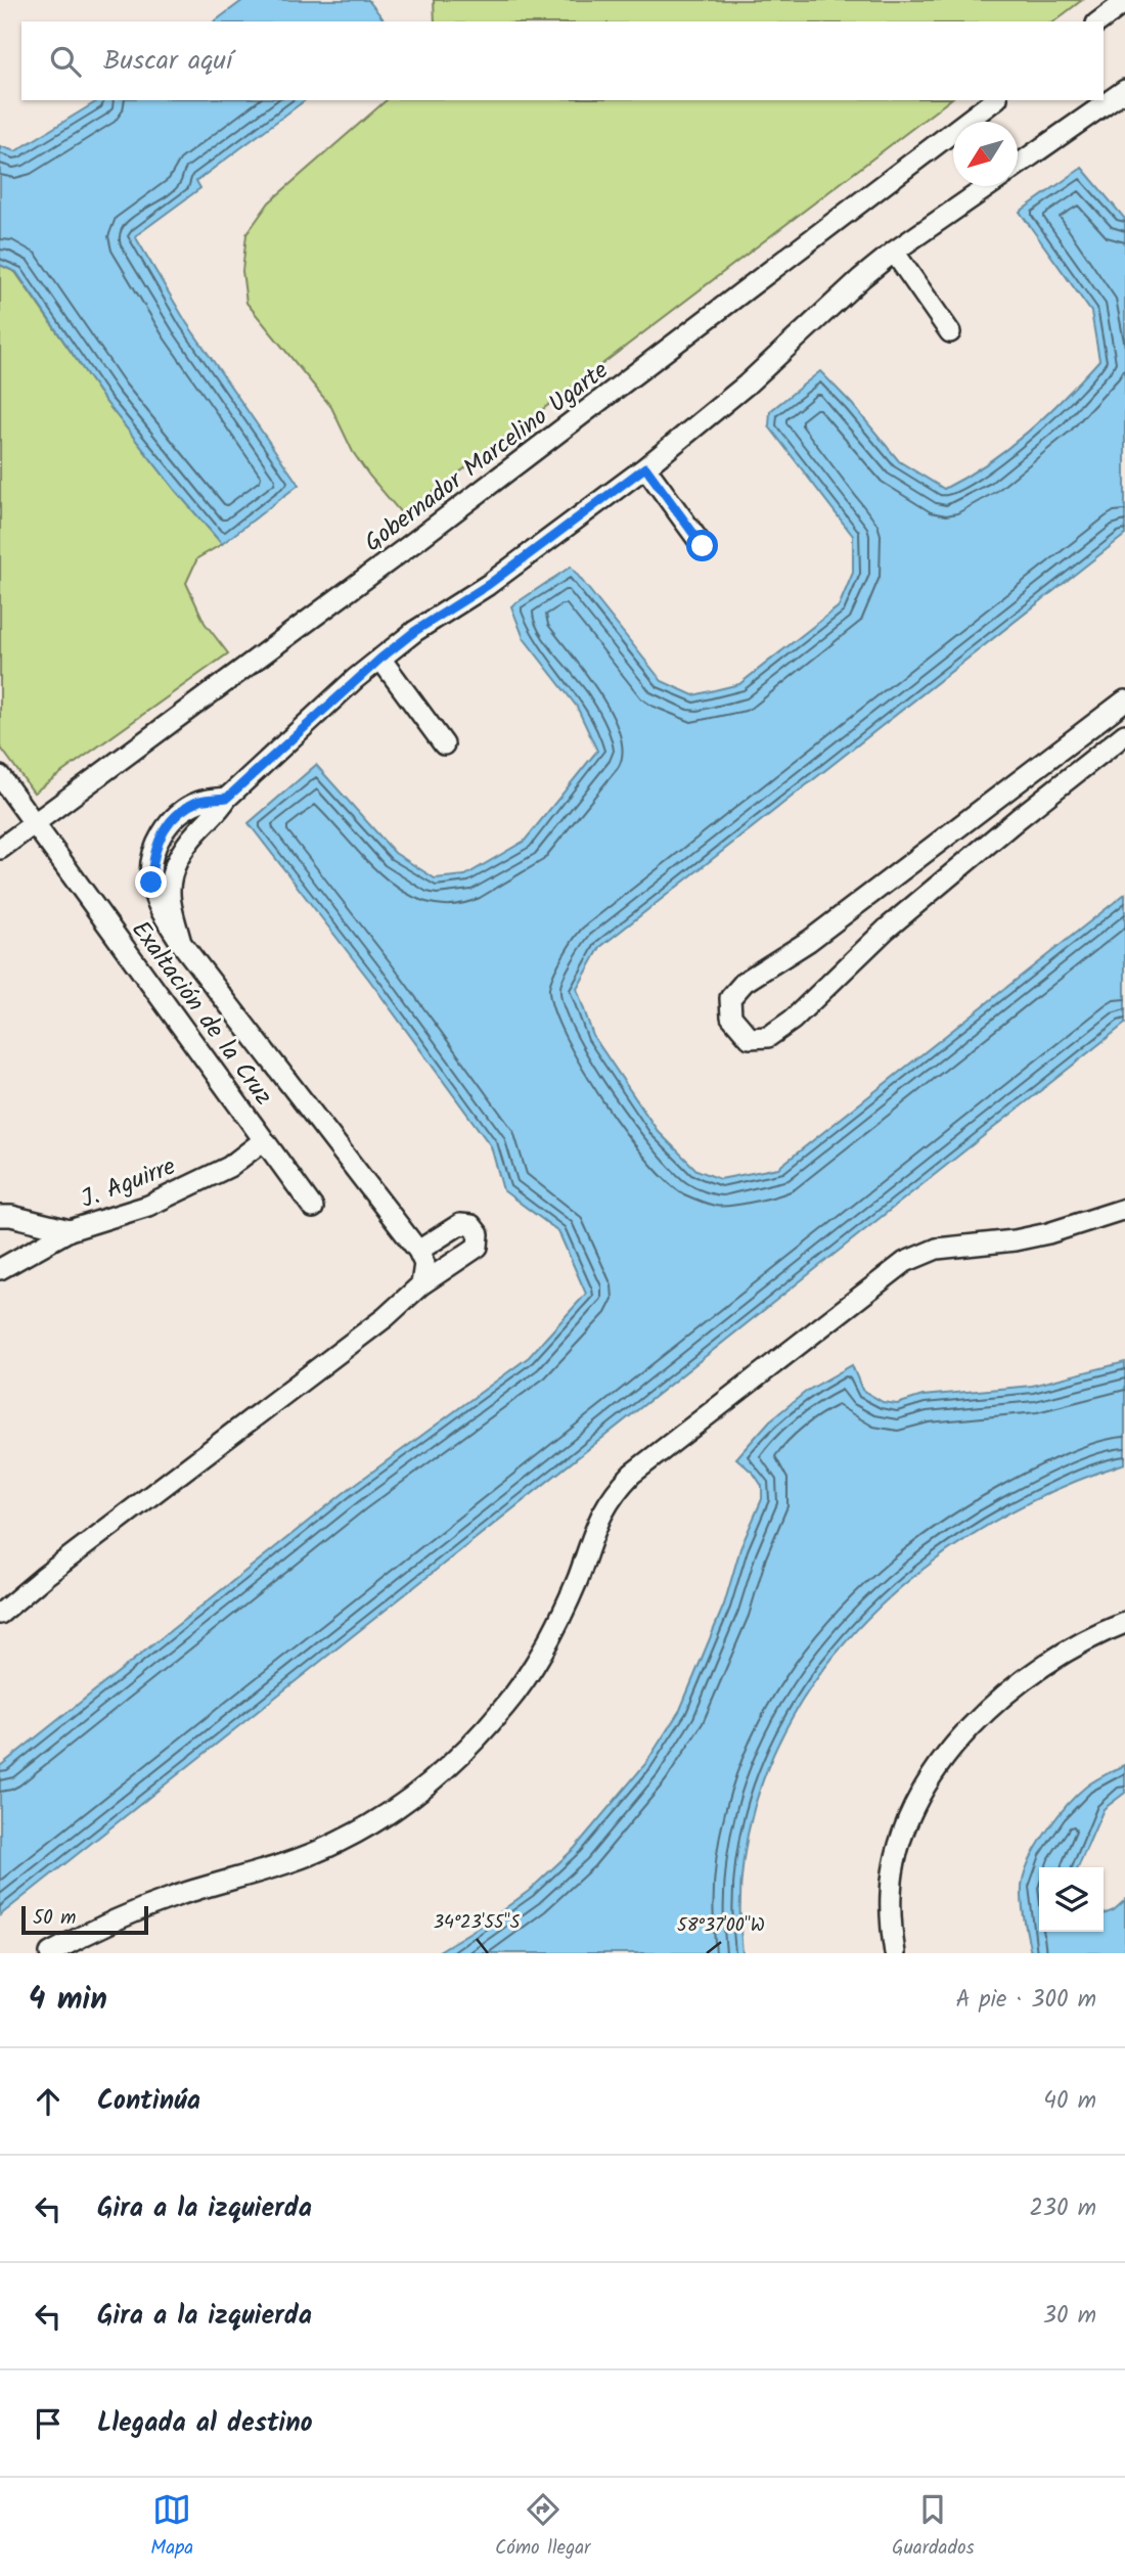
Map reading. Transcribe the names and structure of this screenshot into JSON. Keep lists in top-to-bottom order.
{
  "streets": {
    "street": ["Gobernador Marcelino Ugarte", "Exaltación de la Cruz", "J. Aguirre"]
  },
  "crossings": [
    ["Gobernador Marcelino Ugarte", "Exaltación de la Cruz"],
    ["Exaltación de la Cruz", "J. Aguirre"]
  ],
  "scale_bar": "50 m",
  "north": "bottom left",
  "page": {
    "search": "Buscar aquí",
    "scale": "50 m",
    "heading": ["4 min", "A pie · 300 m"],
    "list": [
      ["Continúa", "40 m"],
      ["Gira a la izquierda", "230 m"],
      ["Gira a la izquierda", "30 m"],
      "Llegada al destino"
    ],
    "nav": ["Mapa", "Cómo llegar", "Guardados"]
  },
  "coordinates": ["34°23'55\"S", "58°37'00\"W"]
}
